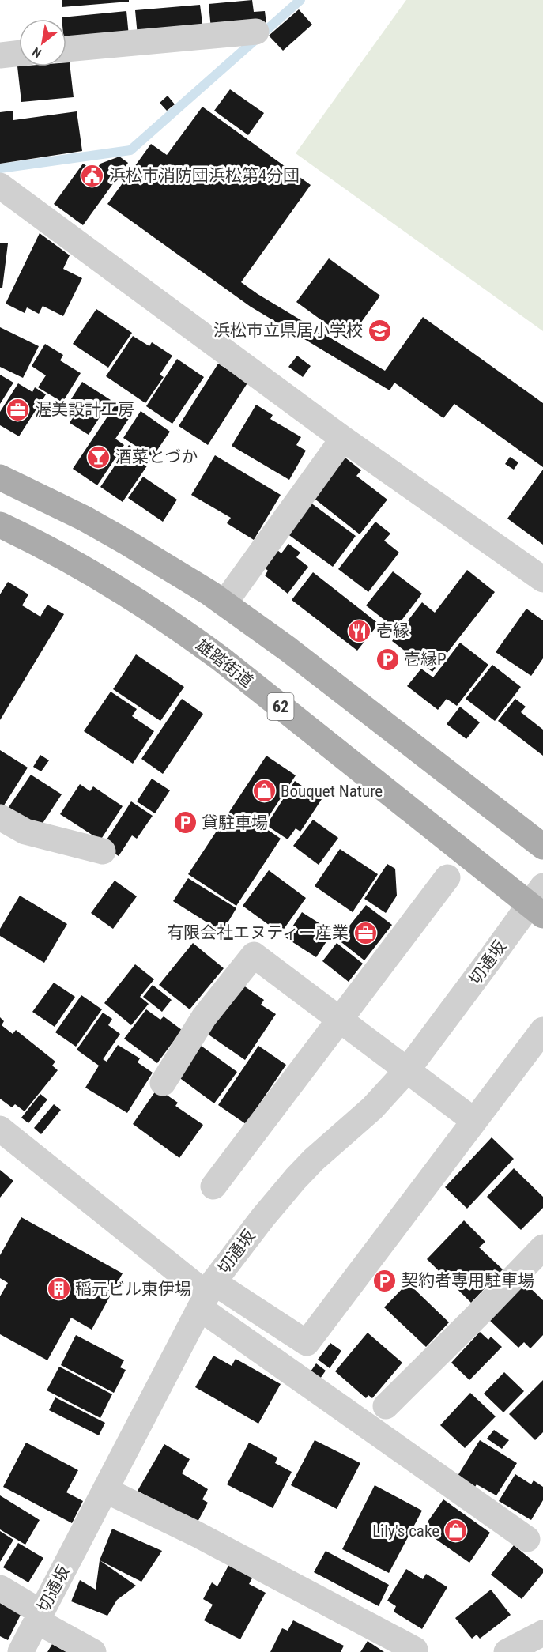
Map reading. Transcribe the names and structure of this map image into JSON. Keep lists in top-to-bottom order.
{
  "streets": {
    "main road": ["雄踏街道", "62"],
    "street": ["切通坂"]
  },
  "crossings": [
    ["雄踏街道", "切通坂"]
  ],
  "places": {
    "public building": ["浜松市消防団浜松第4分団"],
    "school or university": ["浜松市立県居小学校"],
    "office": ["渥美設計工房", "有限会社エヌティー産業"],
    "bar": ["酒菜とづか"],
    "restaurant": ["壱縁"],
    "parking": ["壱縁P", "貸駐車場", "契約者専用駐車場"],
    "shop": ["Bouquet Nature", "Lily's cake"],
    "building": ["稲元ビル東伊場"]
  },
  "north": "bottom left"
}
